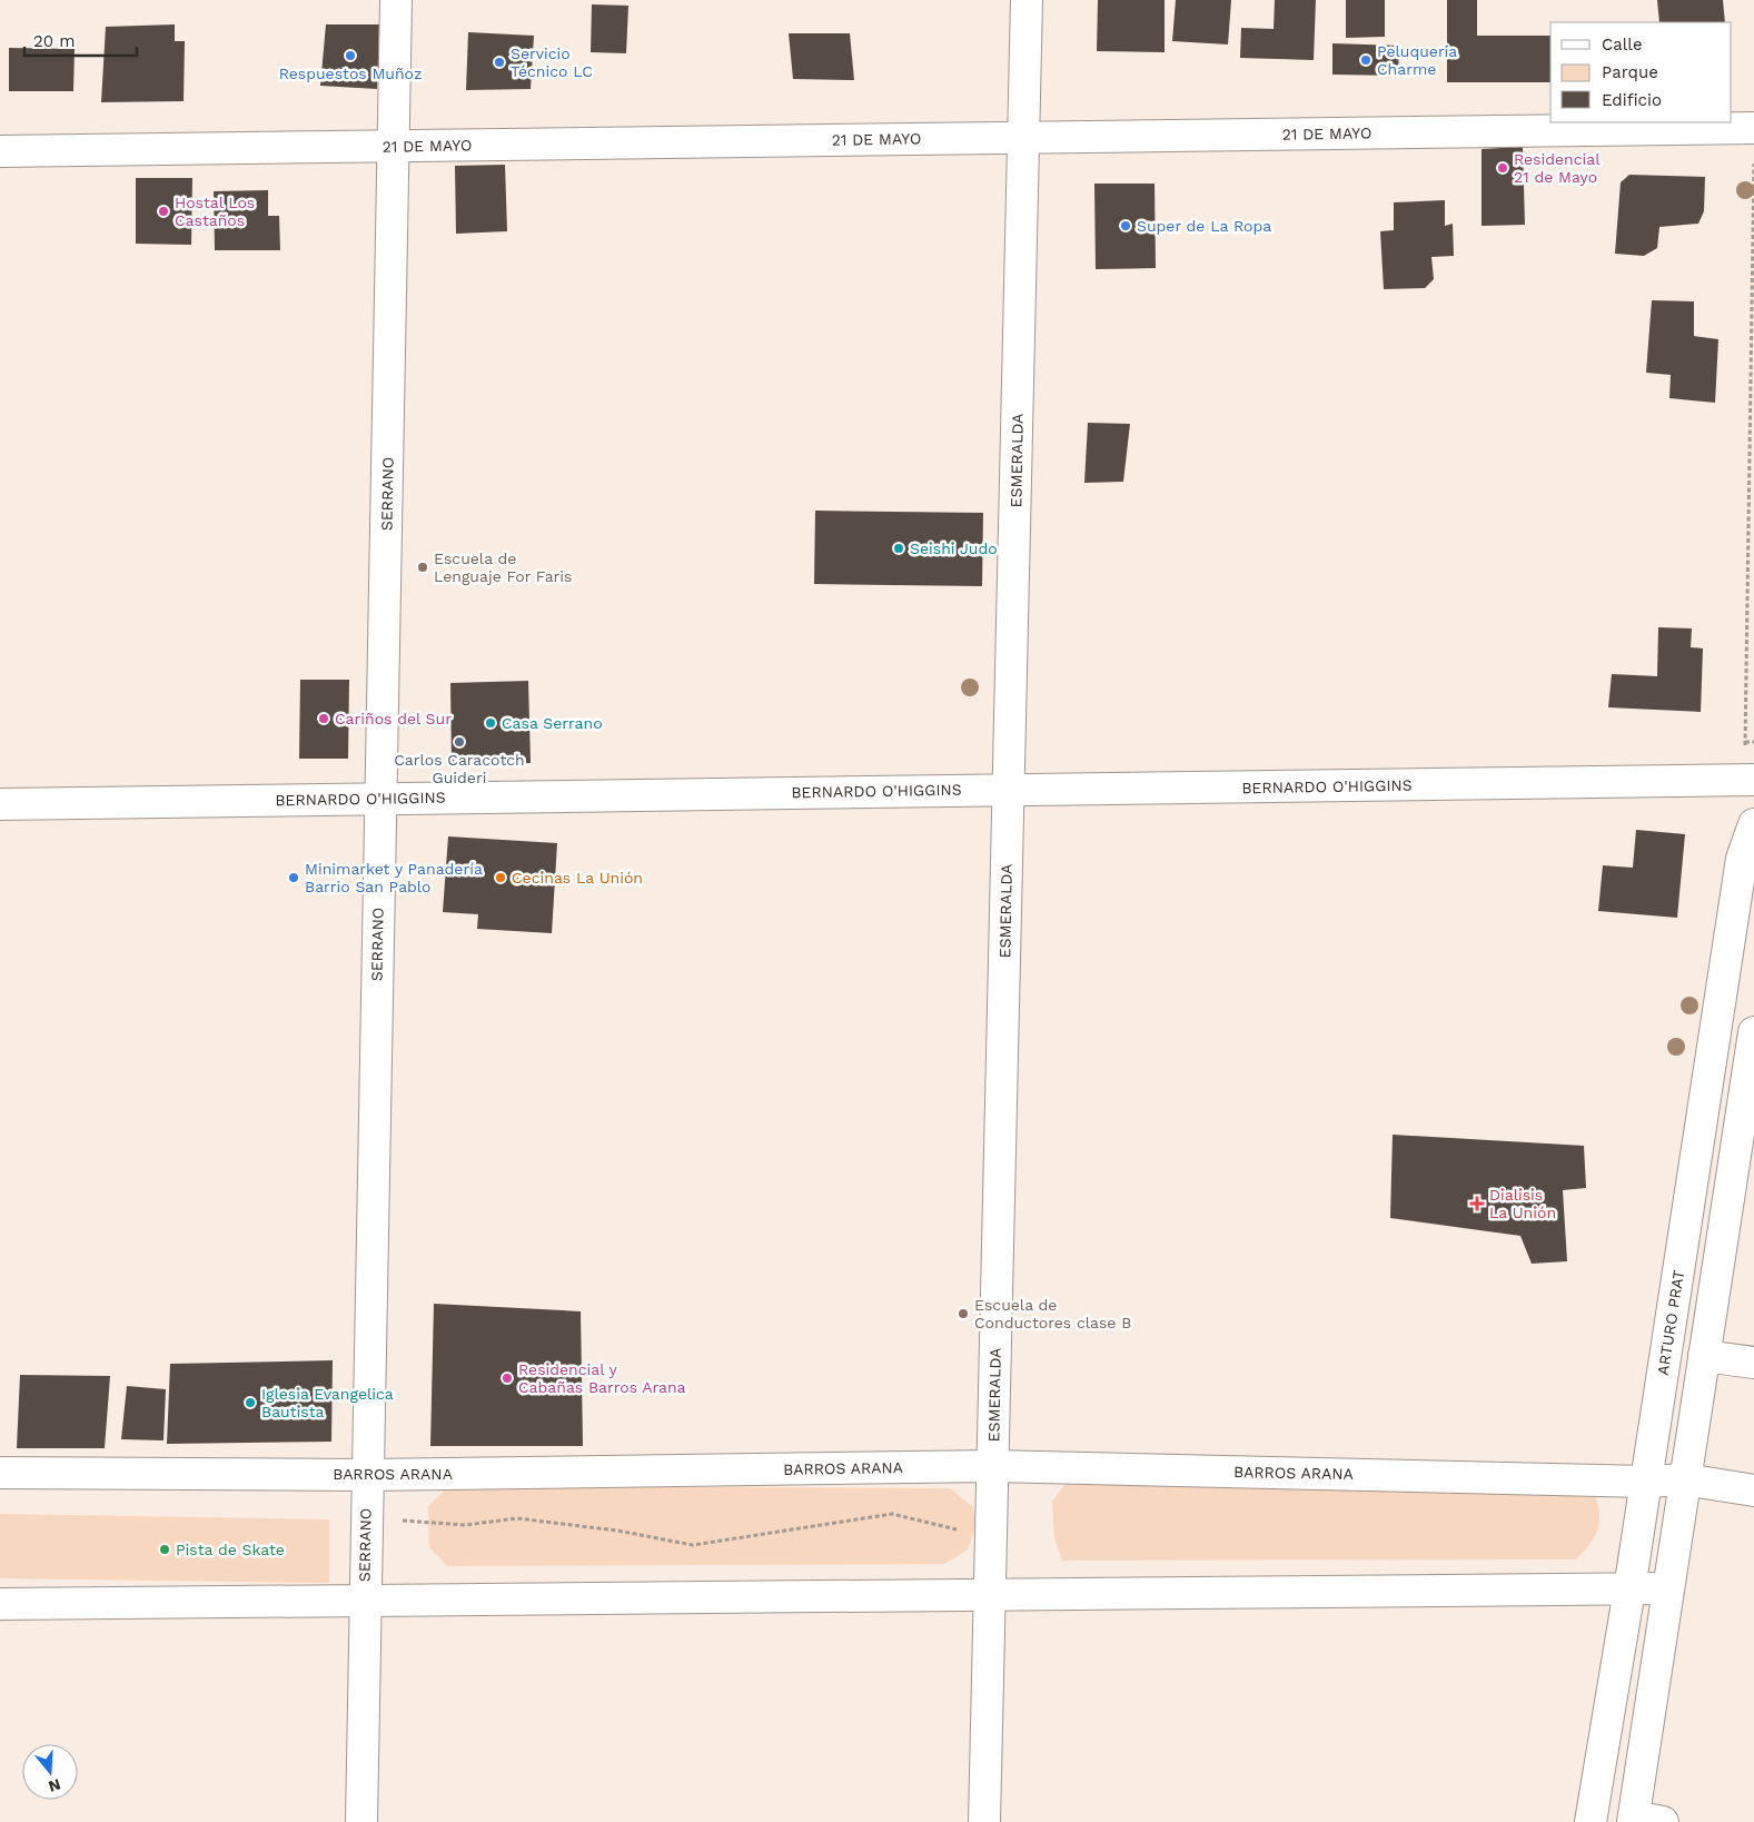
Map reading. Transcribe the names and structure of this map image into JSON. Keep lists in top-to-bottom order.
{
  "streets": {
    "street": [
      "21 DE MAYO",
      "ESMERALDA",
      "SERRANO",
      "BERNARDO O'HIGGINS",
      "ARTURO PRAT",
      "BARROS ARANA"
    ]
  },
  "crossings": [
    ["21 DE MAYO", "ESMERALDA"],
    ["21 DE MAYO", "SERRANO"],
    ["ESMERALDA", "BERNARDO O'HIGGINS"],
    ["ESMERALDA", "BARROS ARANA"],
    ["SERRANO", "BERNARDO O'HIGGINS"],
    ["SERRANO", "BARROS ARANA"],
    ["ARTURO PRAT", "BARROS ARANA"]
  ],
  "places": {
    "other": [
      "Respuestos Muñoz",
      "Peluqueria Charme",
      "Servicio Técnico LC",
      "Residencial 21 de Mayo",
      "Hostal Los Castaños",
      "Super de La Ropa",
      "Seishi Judo",
      "Escuela de Lenguaje For Faris",
      "Cariños del Sur",
      "Casa Serrano",
      "Carlos Caracotch Guideri",
      "Minimarket y Panadería Barrio San Pablo",
      "Cecinas La Unión",
      "Escuela de Conductores clase B",
      "Residencial y Cabañas Barros Arana",
      "Iglesia Evangelica Bautista",
      "Pista de Skate"
    ],
    "health": ["Dialisis La Unión"]
  },
  "legend": ["Calle", "Parque", "Edificio"],
  "scale_bar": "20 m",
  "north": "bottom"
}
